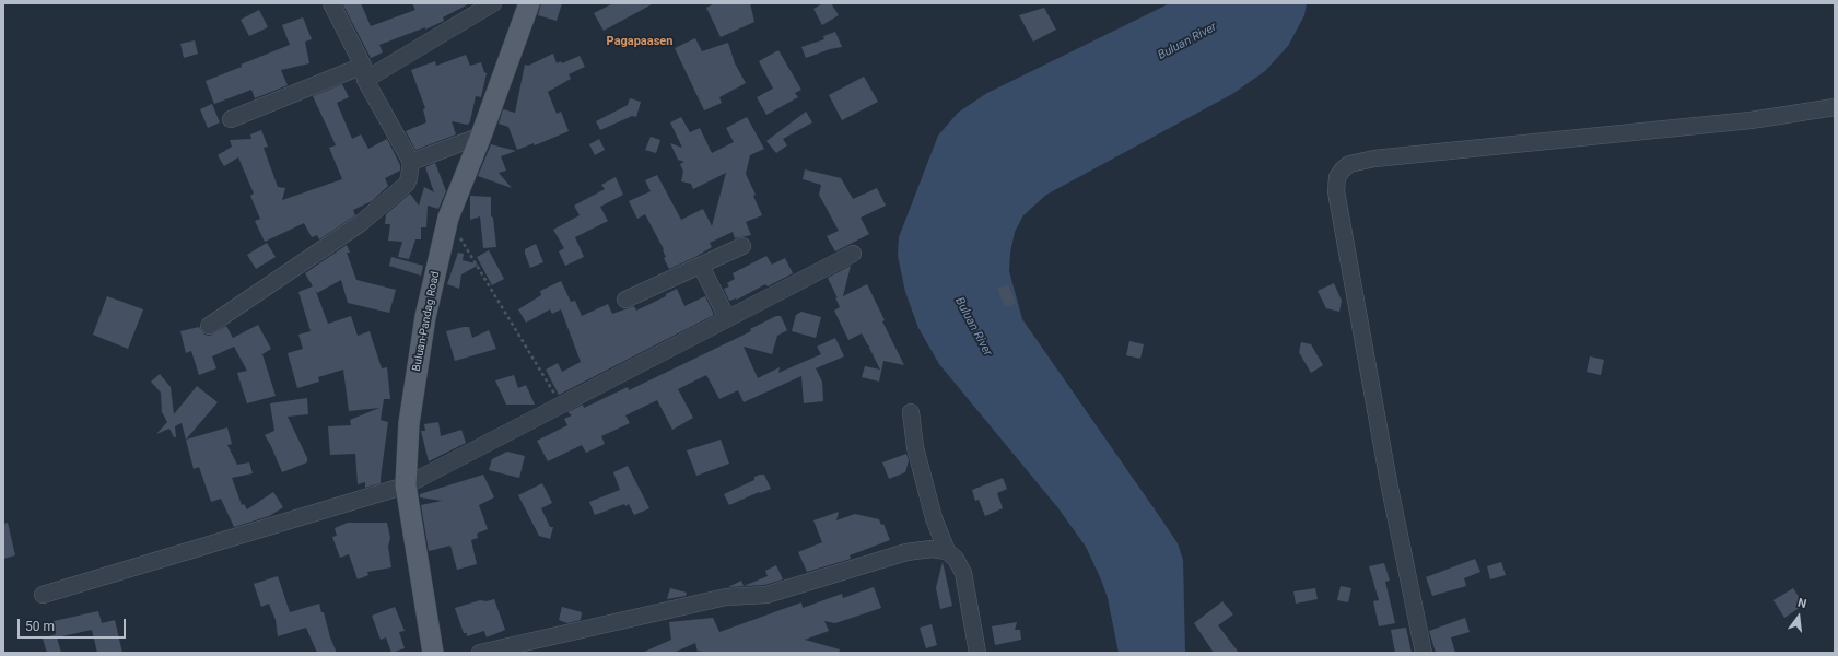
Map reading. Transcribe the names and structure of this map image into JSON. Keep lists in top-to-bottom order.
{
  "streets": {
    "main road": ["Buluan-Pandag Road"]
  },
  "districts": ["Pagapaasen"],
  "water": ["Buluan River"],
  "scale_bar": "50 m",
  "north": "top"
}
